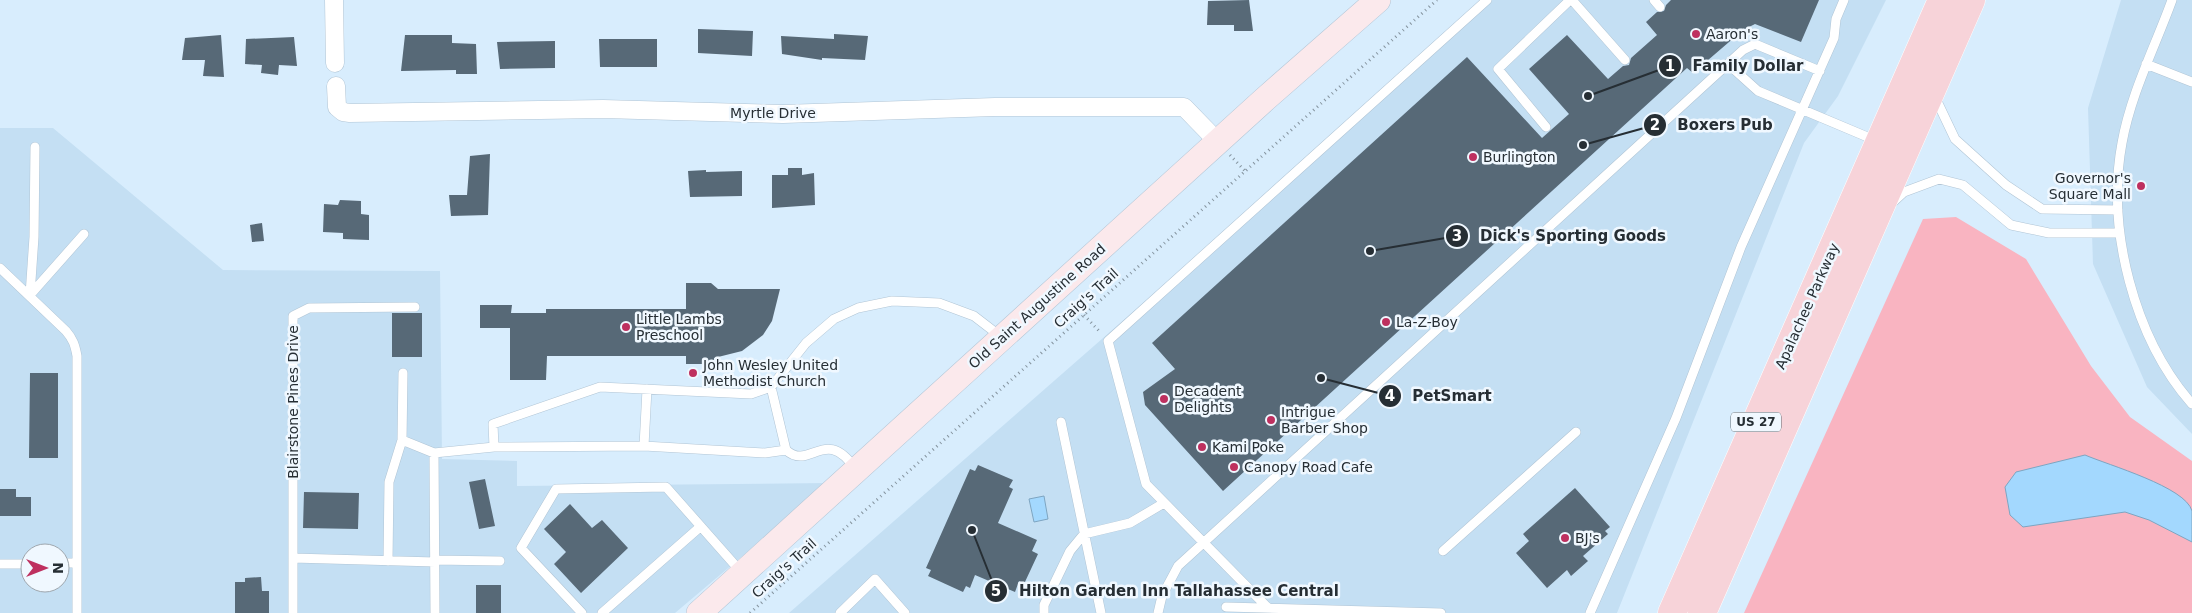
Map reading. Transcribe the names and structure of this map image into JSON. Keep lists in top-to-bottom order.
{
  "streets": {
    "main road": ["Apalachee Parkway", "US 27"],
    "street": ["Myrtle Drive", "Old Saint Augustine Road"],
    "lane": ["Blairstone Pines Drive"],
    "path": ["Craig's Trail"]
  },
  "crossings": [
    ["Myrtle Drive", "Old Saint Augustine Road"]
  ],
  "places": [
    "Aaron's",
    "Family Dollar",
    "Boxers Pub",
    "Burlington",
    "Governor's Square Mall",
    "Dick's Sporting Goods",
    "La-Z-Boy",
    "Little Lambs Preschool",
    "John Wesley United Methodist Church",
    "PetSmart",
    "Decadent Delights",
    "Intrigue Barber Shop",
    "Kami Poke",
    "Canopy Road Cafe",
    "Hilton Garden Inn Tallahassee Central",
    "BJ's"
  ],
  "north": "right"
}
